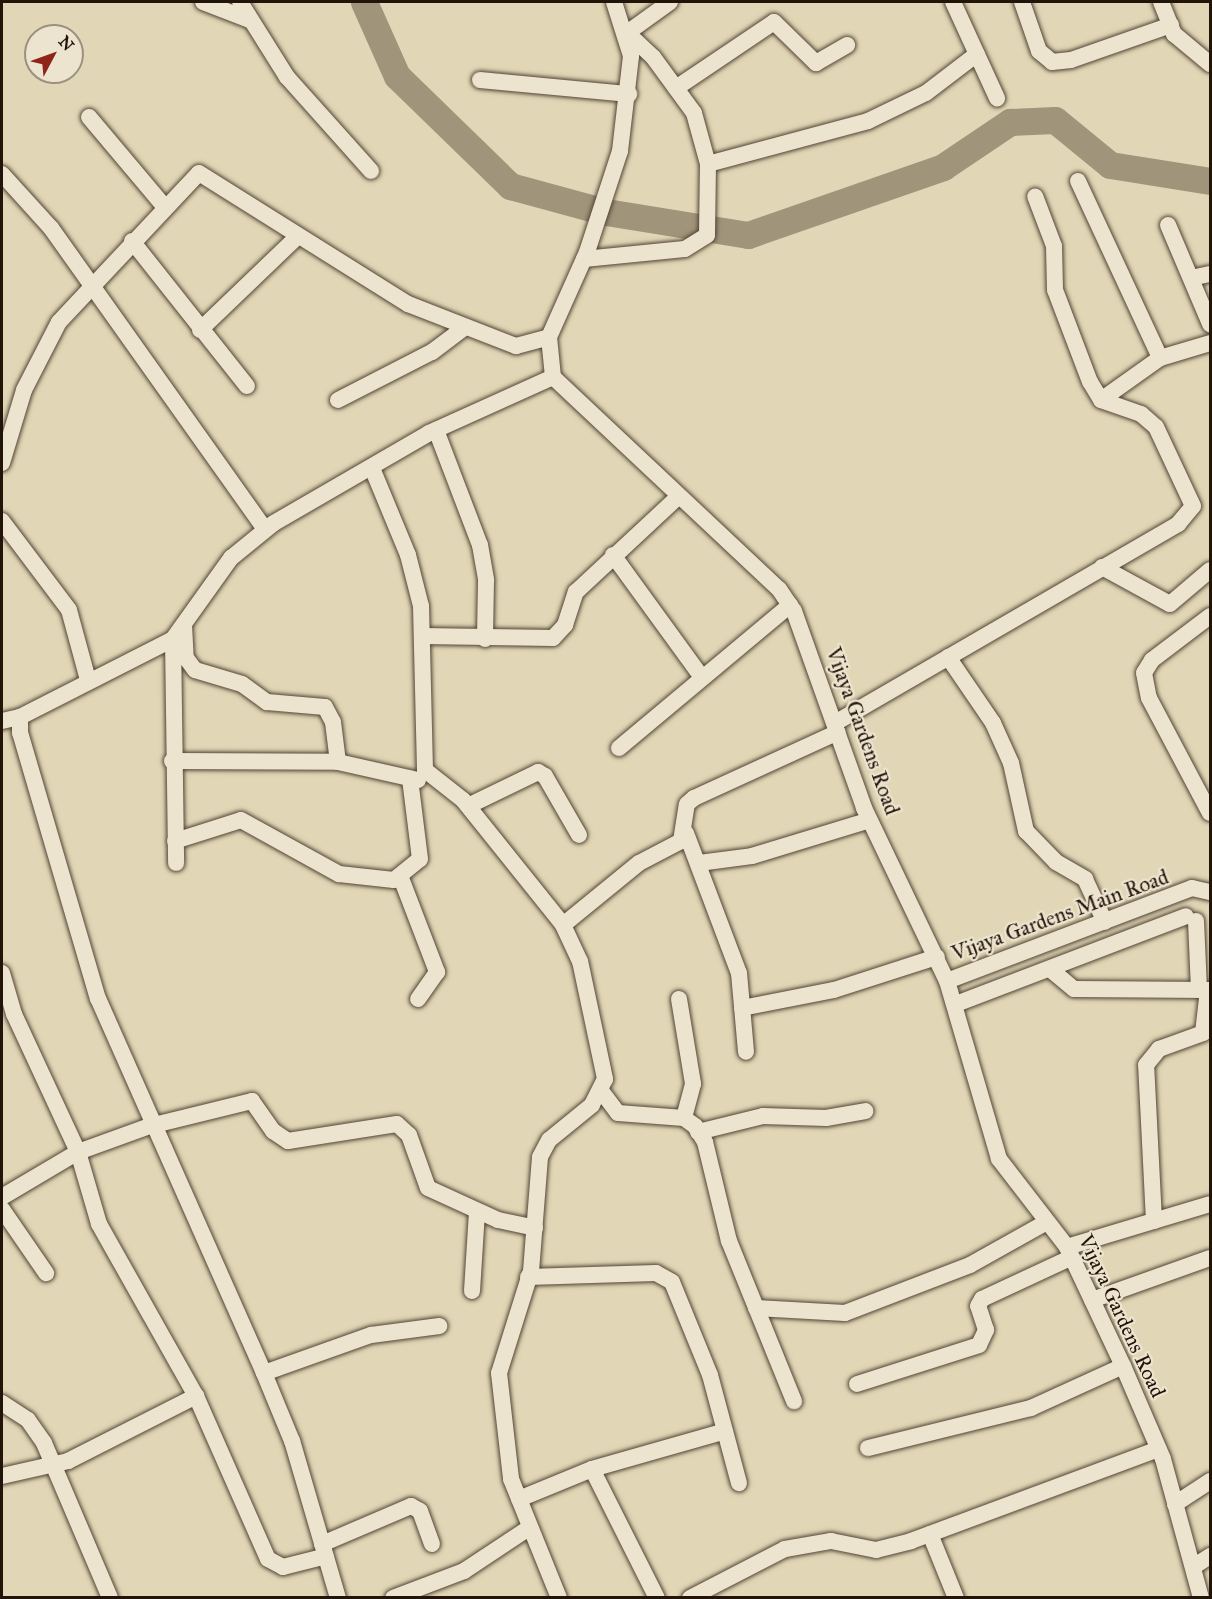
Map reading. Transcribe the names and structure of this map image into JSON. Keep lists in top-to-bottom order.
{
  "streets": {
    "street": ["Vijaya Gardens Road", "Vijaya Gardens Main Road"]
  },
  "crossings": [
    ["Vijaya Gardens Road", "Vijaya Gardens Main Road"]
  ],
  "north": "top right"
}
